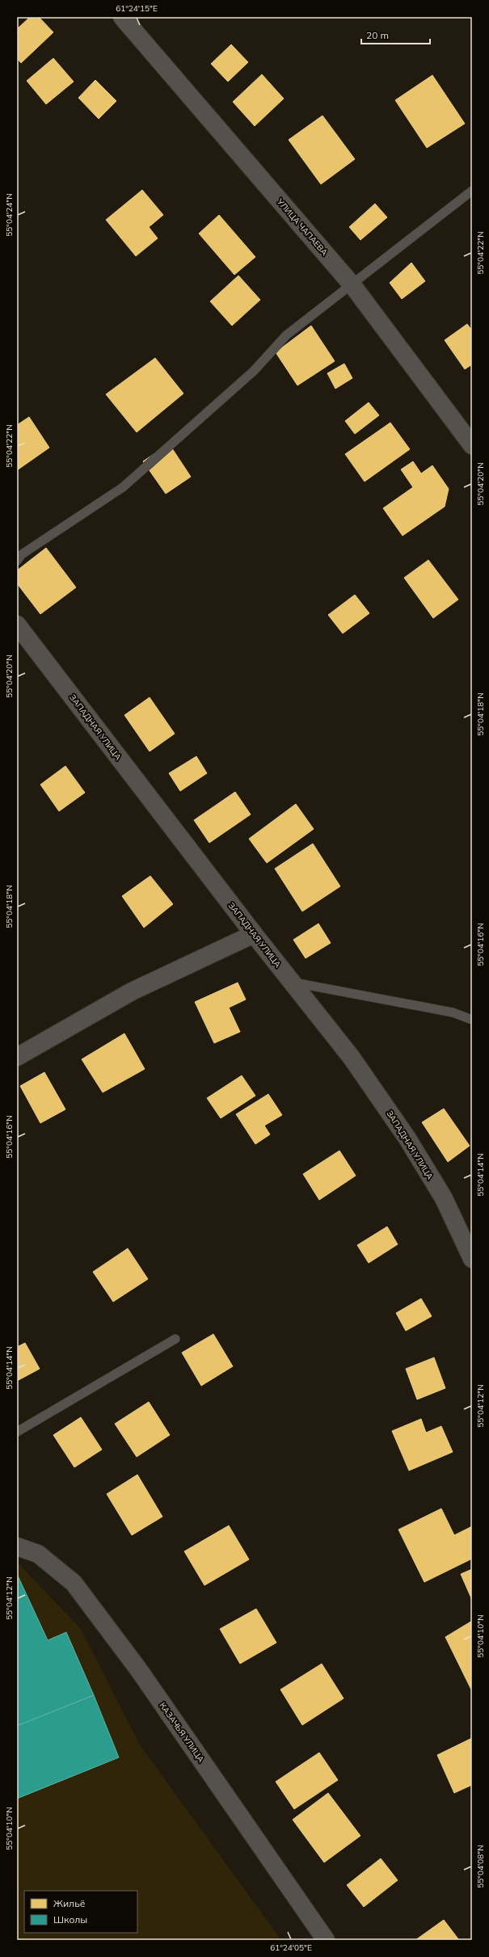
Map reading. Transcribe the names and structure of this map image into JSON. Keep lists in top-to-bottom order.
{
  "streets": {
    "street": ["УЛИЦА ЧАПАЕВА", "ЗАПАДНАЯ УЛИЦА", "КАЗАЧЬЯ УЛИЦА"]
  },
  "legend": ["Жильё", "Школы"],
  "scale_bar": "20 m",
  "coordinates": [
    "61°24'15\"E",
    "55°04'24\"N",
    "55°04'22\"N",
    "55°04'20\"N",
    "55°04'18\"N",
    "55°04'16\"N",
    "55°04'14\"N",
    "55°04'12\"N",
    "55°04'10\"N",
    "55°04'08\"N",
    "61°24'05\"E"
  ]
}
